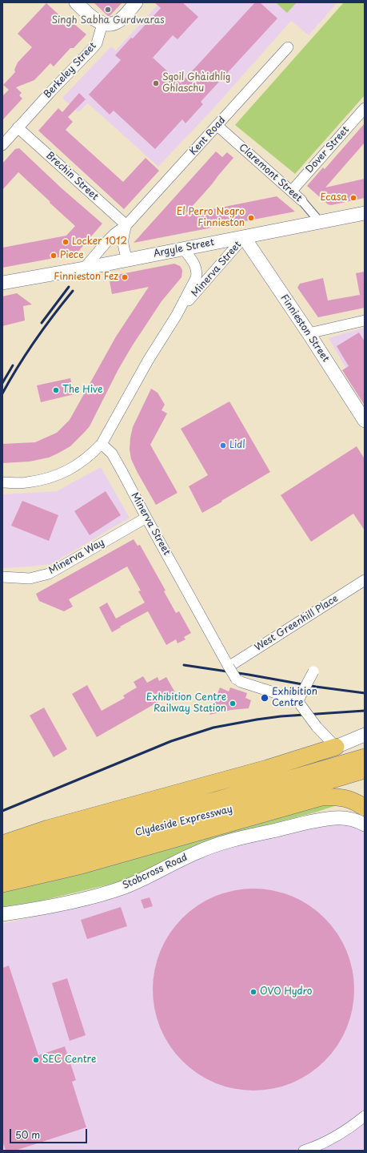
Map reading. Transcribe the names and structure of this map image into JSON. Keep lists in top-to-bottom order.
{
  "streets": {
    "main road": ["Clydeside Expressway"],
    "street": [
      "Berkeley Street",
      "Kent Road",
      "Dover Street",
      "Claremont Street",
      "Brechin Street",
      "Argyle Street",
      "Minerva Street",
      "Finnieston Street",
      "Minerva Way",
      "West Greenhill Place",
      "Stobcross Road"
    ]
  },
  "crossings": [
    ["Berkeley Street", "Brechin Street"],
    ["Kent Road", "Claremont Street"],
    ["Kent Road", "Brechin Street"],
    ["Kent Road", "Argyle Street"],
    ["Dover Street", "Claremont Street"],
    ["Claremont Street", "Argyle Street"],
    ["Argyle Street", "Minerva Street"],
    ["Argyle Street", "Finnieston Street"],
    ["Minerva Street", "Finnieston Street"],
    ["Minerva Street", "Minerva Way"],
    ["Minerva Street", "West Greenhill Place"]
  ],
  "places": [
    "Singh Sabha Gurdwaras",
    "Sgoil Ghàidhlig Ghlaschu",
    "Ecasa",
    "El Perro Negro Finnieston",
    "Locker 1012",
    "Piece",
    "Finnieston Fez",
    "The Hive",
    "Lidl",
    "Exhibition Centre",
    "Exhibition Centre Railway Station",
    "OVO Hydro",
    "SEC Centre"
  ],
  "scale_bar": "50 m"
}
